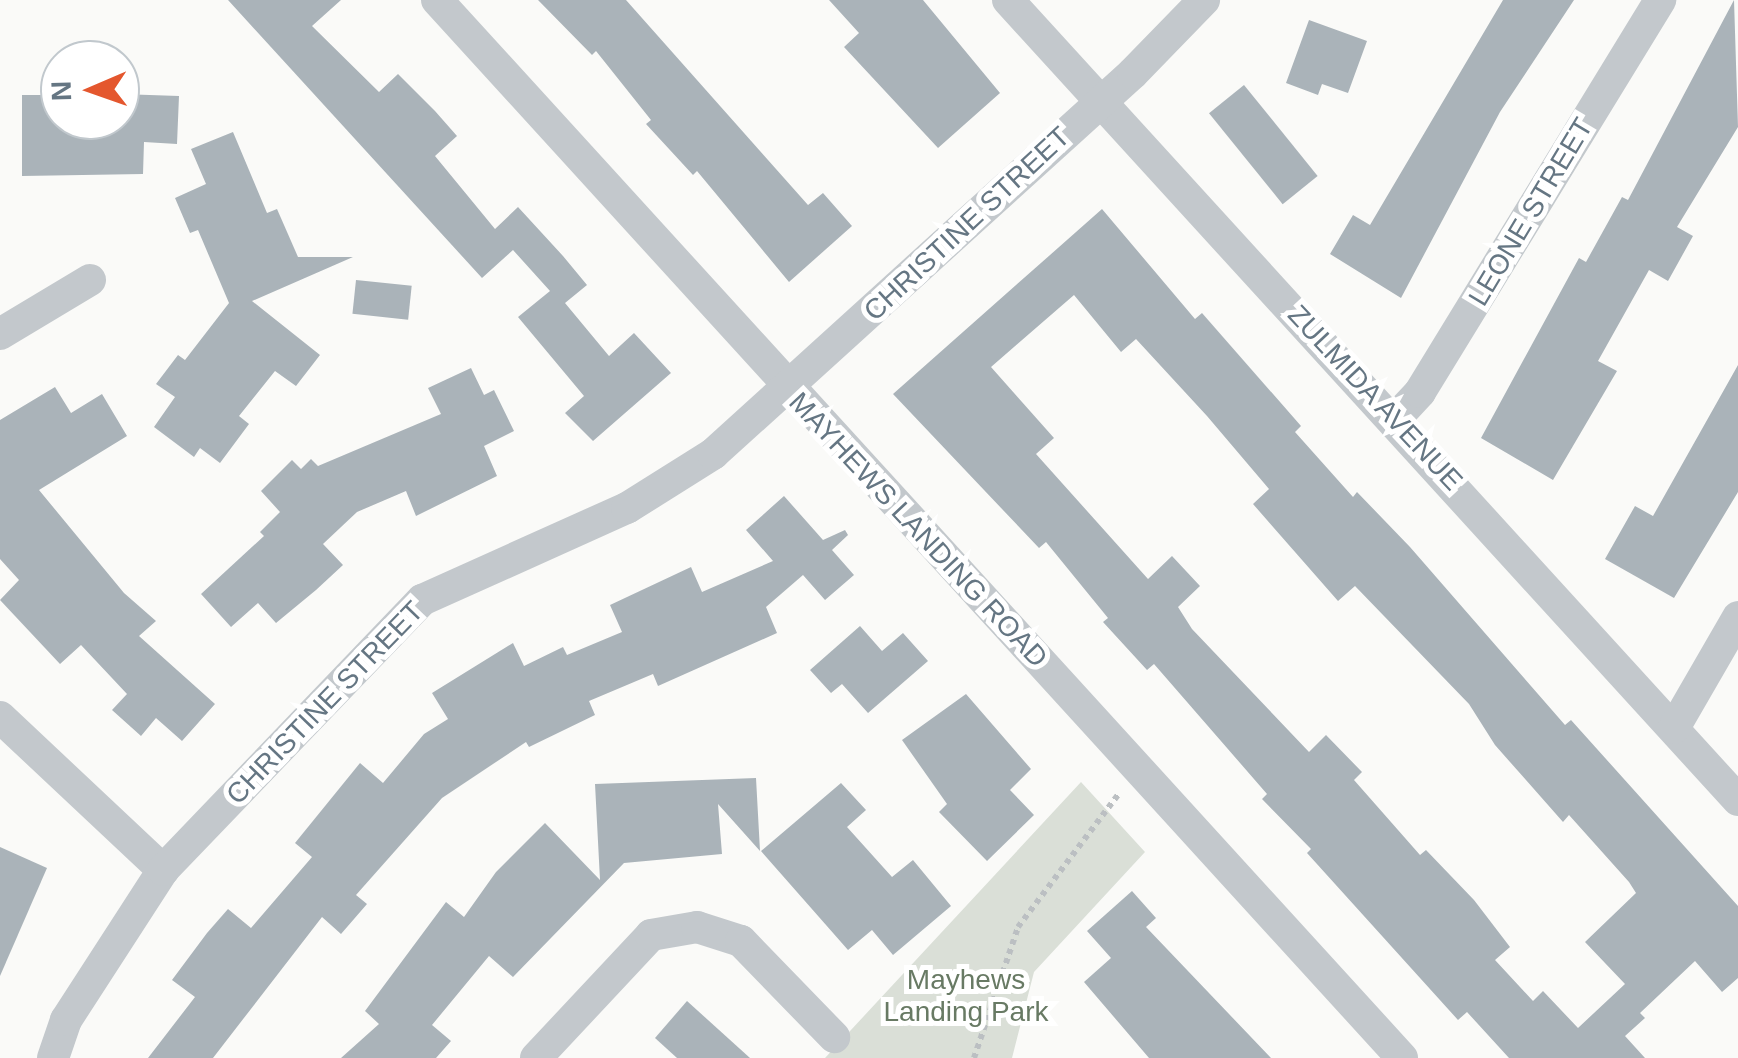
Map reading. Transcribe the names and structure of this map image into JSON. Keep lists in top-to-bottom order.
{
  "streets": {
    "street": [
      "LEONE STREET",
      "CHRISTINE STREET",
      "ZULMIDA AVENUE",
      "MAYHEWS LANDING ROAD"
    ]
  },
  "crossings": [
    ["LEONE STREET", "ZULMIDA AVENUE"],
    ["CHRISTINE STREET", "ZULMIDA AVENUE"],
    ["CHRISTINE STREET", "MAYHEWS LANDING ROAD"]
  ],
  "parks": ["Mayhews Landing Park"],
  "north": "left"
}
